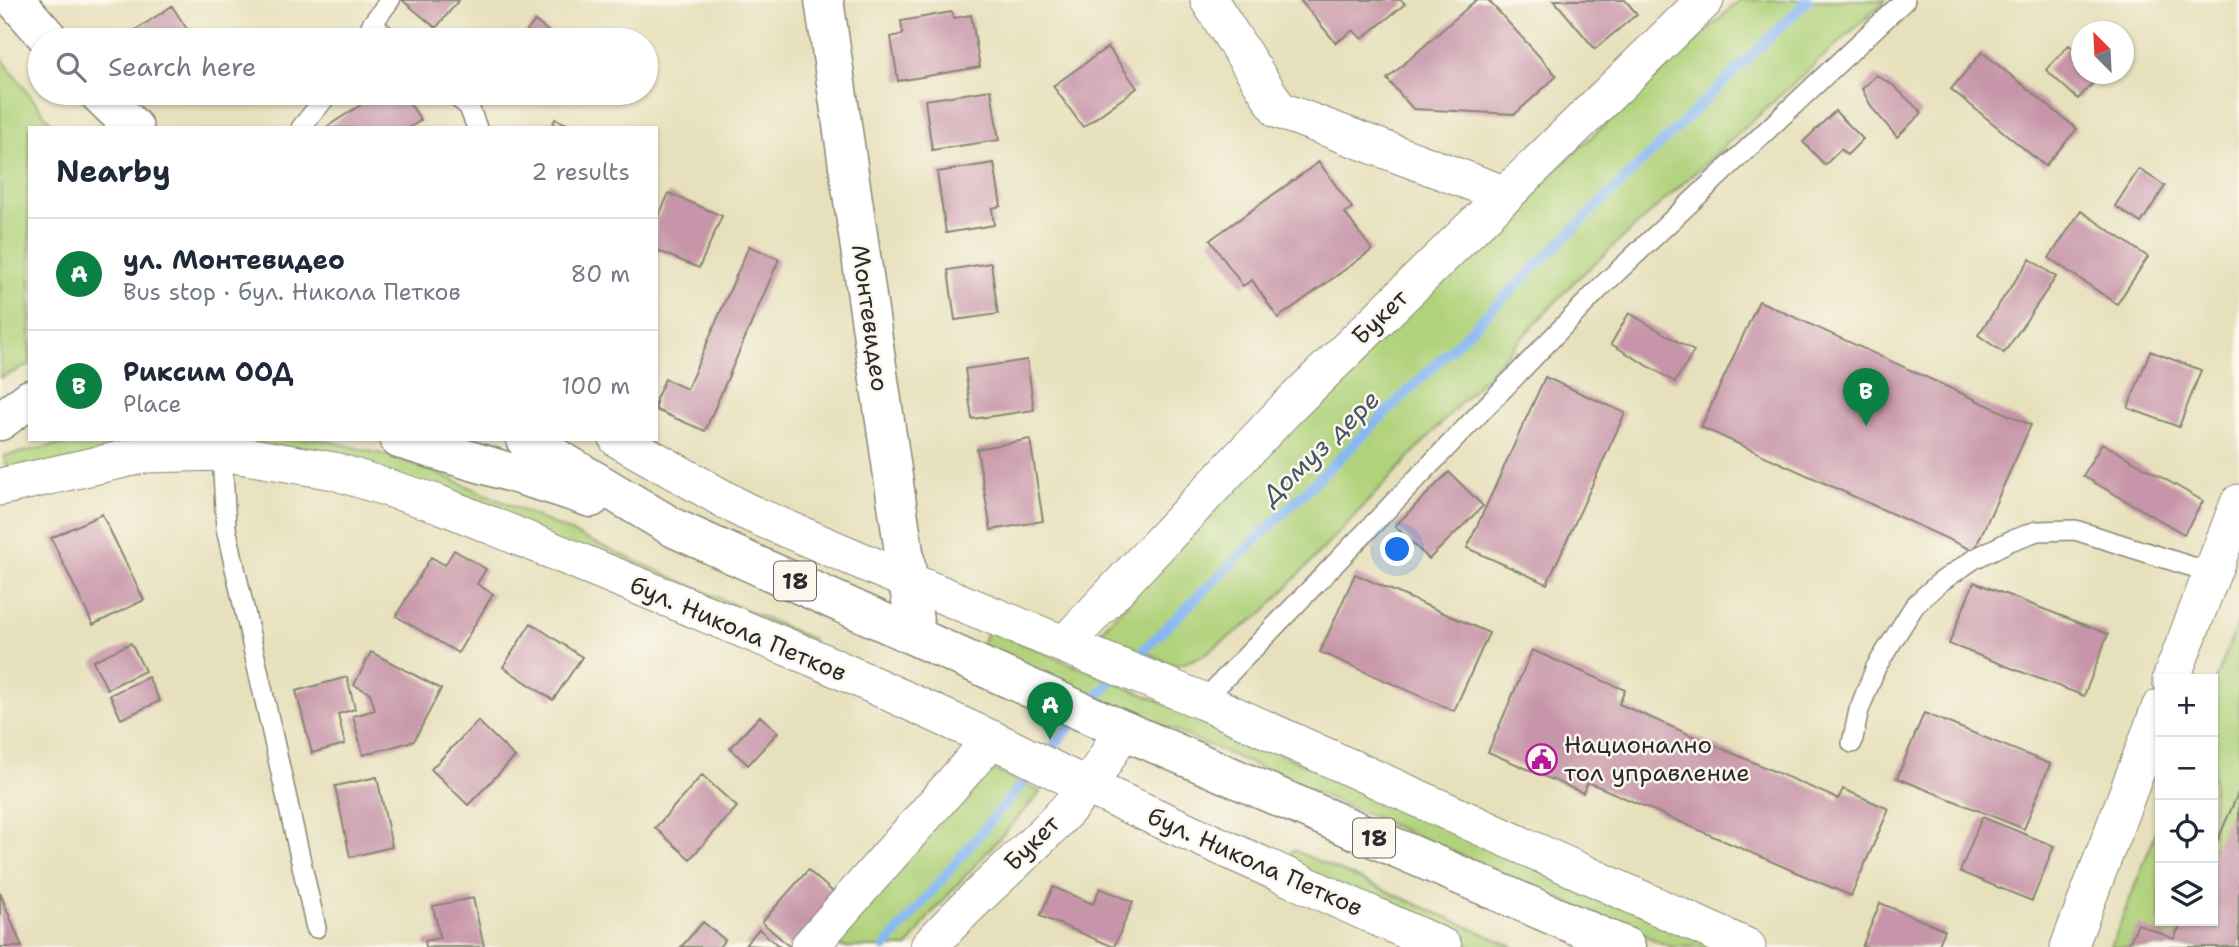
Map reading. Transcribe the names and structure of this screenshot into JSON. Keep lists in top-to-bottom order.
{
  "streets": {
    "main road": ["Монтевидео", "18"],
    "street": ["Букет", "бул. Никола Петков"]
  },
  "crossings": [
    ["Букет", "18"],
    ["Букет", "бул. Никола Петков"],
    ["Монтевидео", "18"]
  ],
  "water": ["Домуз дере"],
  "places": {
    "public building": ["Национално тол управление"]
  },
  "north": "top left",
  "page": {
    "search": "Search here",
    "heading": ["Nearby", "2 results"],
    "list": [
      {
        "mark": "A",
        "name": "ул. Монтевидео",
        "note": "Bus stop · бул. Никола Петков",
        "value": "80 m"
      },
      {
        "mark": "B",
        "name": "Риксим ООД",
        "note": "Place",
        "value": "100 m"
      }
    ],
    "pins": ["B", "A"],
    "map_buttons": ["+", "−"]
  }
}
